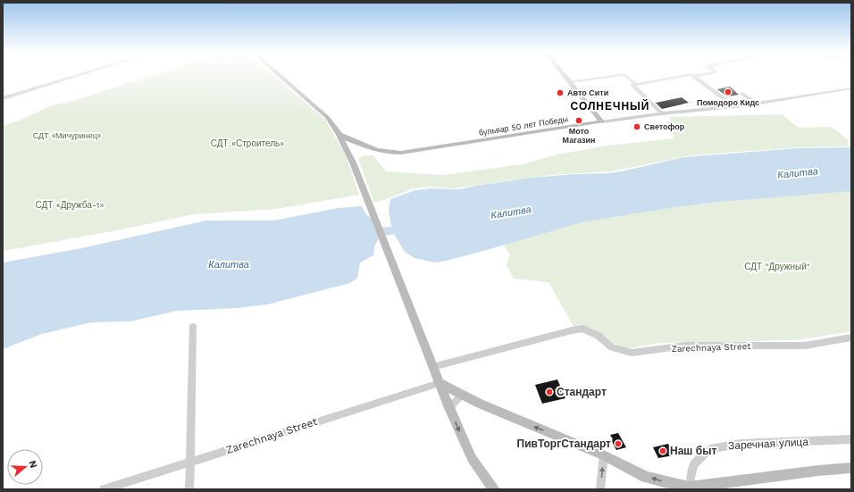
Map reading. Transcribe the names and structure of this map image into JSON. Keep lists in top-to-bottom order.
{
  "streets": {
    "main road": ["бульвар 50 лет Победы"],
    "street": ["Zarechnaya Street", "Заречная улица"]
  },
  "districts": ["СОЛНЕЧНЫЙ"],
  "water": ["Калитва"],
  "parks": [
    "СДТ «Мичуринец»",
    "СДТ «Строитель»",
    "СДТ «Дружба-1»",
    "СДТ \"Дружный\""
  ],
  "places": [
    "Помодоро Кидс",
    "Авто Сити",
    "Мото Магазин",
    "Светофор",
    "Стандарт",
    "ПивТоргСтандарт",
    "Наш быт"
  ],
  "north": "right"
}
